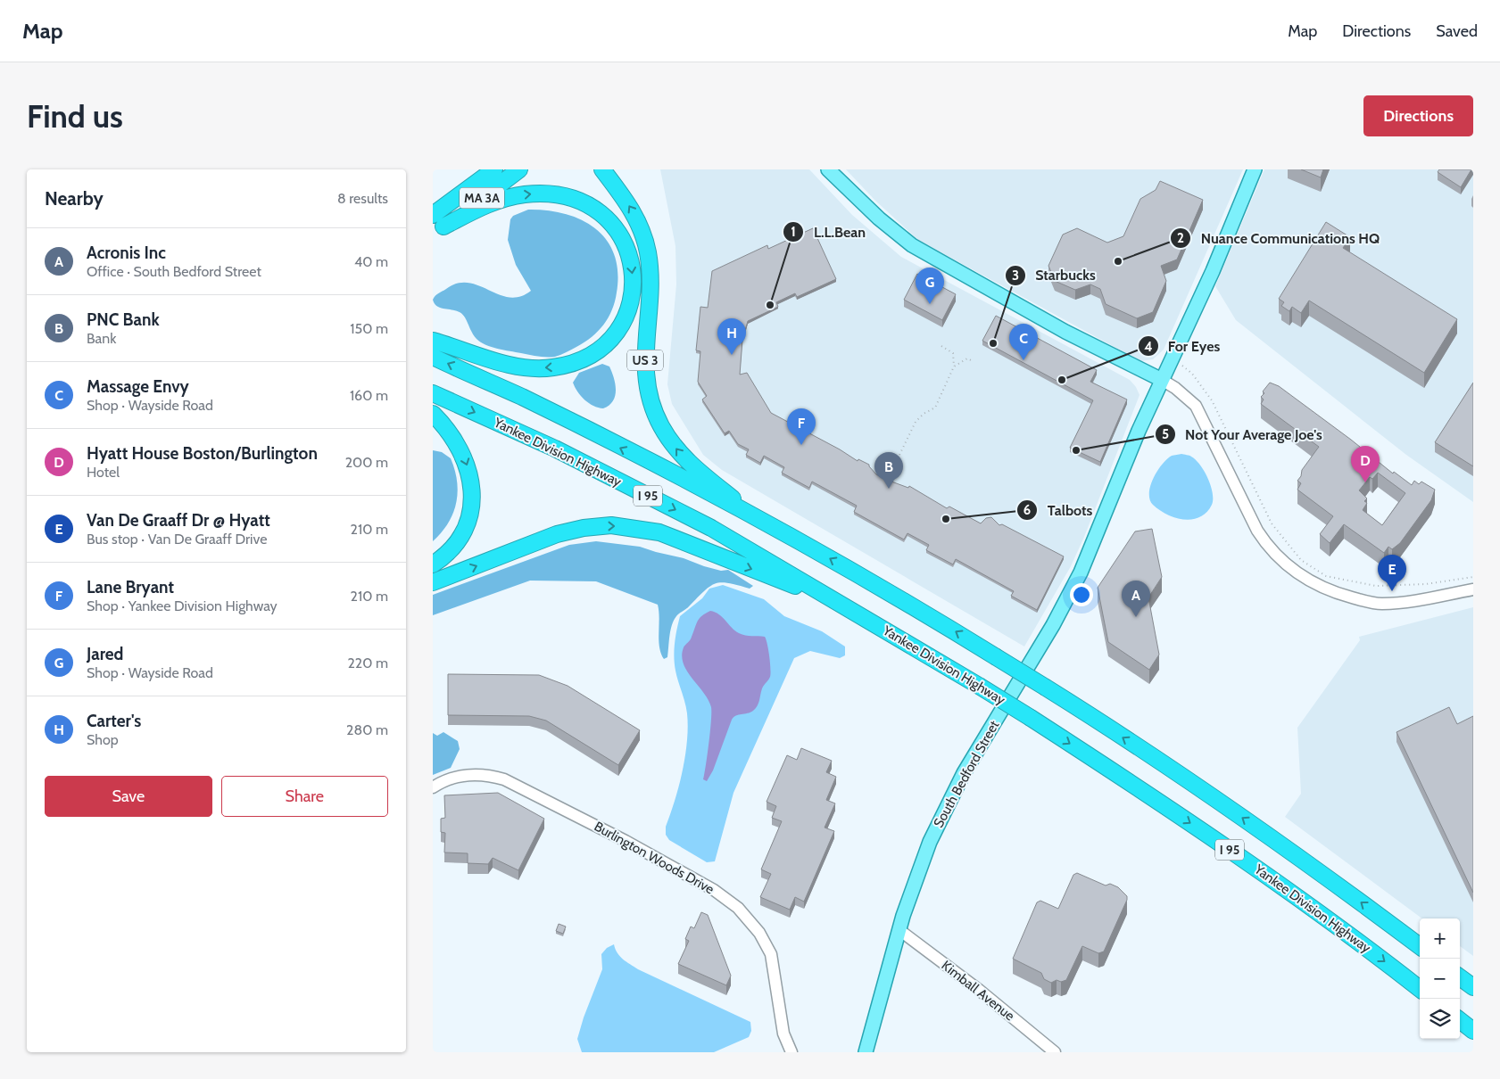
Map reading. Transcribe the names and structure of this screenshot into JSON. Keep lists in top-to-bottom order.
{
  "streets": {
    "highway": [
      "MA 3A",
      "US 3",
      "Yankee Division Highway",
      "I 95"
    ],
    "main road": ["South Bedford Street"],
    "street": ["Burlington Woods Drive", "Kimball Avenue"]
  },
  "crossings": [
    ["US 3", "I 95"],
    ["South Bedford Street", "Kimball Avenue"]
  ],
  "places": [
    "Nuance Communications HQ",
    "L.L.Bean",
    "Starbucks",
    "For Eyes",
    "Not Your Average Joe's",
    "Talbots"
  ],
  "page": {
    "header": "Map",
    "nav": ["Map", "Directions", "Saved"],
    "buttons": [
      "Directions",
      ["Save", "Share"]
    ],
    "title": "Find us",
    "heading": ["Nearby", "8 results"],
    "list": [
      {
        "mark": "A",
        "name": "Acronis Inc",
        "note": "Office · South Bedford Street",
        "value": "40 m"
      },
      {
        "mark": "B",
        "name": "PNC Bank",
        "note": "Bank",
        "value": "150 m"
      },
      {
        "mark": "C",
        "name": "Massage Envy",
        "note": "Shop · Wayside Road",
        "value": "160 m"
      },
      {
        "mark": "D",
        "name": "Hyatt House Boston/Burlington",
        "note": "Hotel",
        "value": "200 m"
      },
      {
        "mark": "E",
        "name": "Van De Graaff Dr @ Hyatt",
        "note": "Bus stop · Van De Graaff Drive",
        "value": "210 m"
      },
      {
        "mark": "F",
        "name": "Lane Bryant",
        "note": "Shop · Yankee Division Highway",
        "value": "210 m"
      },
      {
        "mark": "G",
        "name": "Jared",
        "note": "Shop · Wayside Road",
        "value": "220 m"
      },
      {
        "mark": "H",
        "name": "Carter's",
        "note": "Shop",
        "value": "280 m"
      }
    ],
    "pins": [
      "G",
      "H",
      "C",
      "F",
      "D",
      "B",
      "E",
      "A"
    ],
    "map_buttons": ["+", "−"]
  }
}
